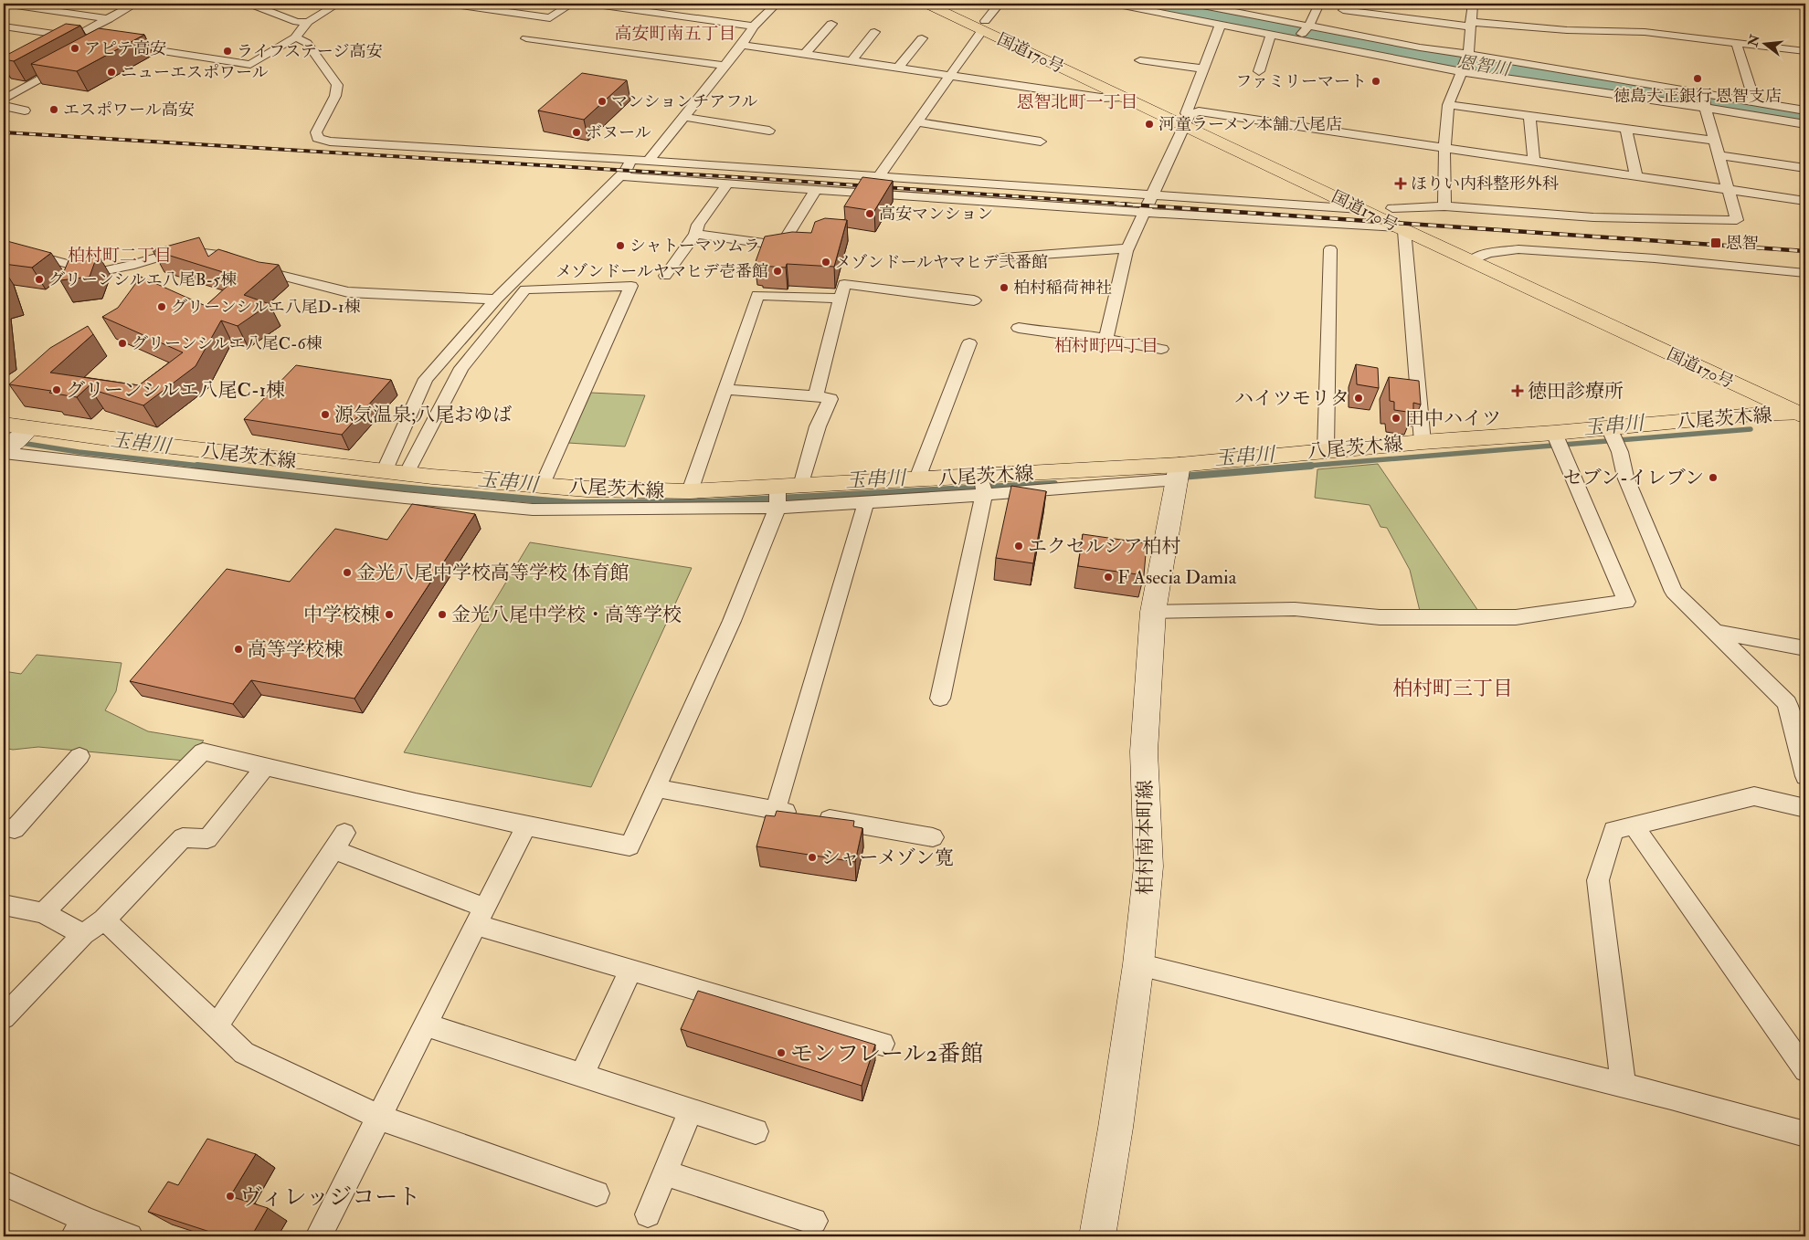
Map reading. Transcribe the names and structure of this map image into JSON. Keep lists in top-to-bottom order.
{
  "streets": {
    "main road": ["国道170号", "八尾茨木線", "柏村南本町線"]
  },
  "crossings": [
    ["国道170号", "八尾茨木線"],
    ["八尾茨木線", "柏村南本町線"]
  ],
  "districts": [
    "高安町南五丁目",
    "恩智北町一丁目",
    "柏村町二丁目",
    "柏村町四丁目",
    "柏村町三丁目"
  ],
  "water": ["恩智川", "玉串川"],
  "places": {
    "other": [
      "アピテ高安",
      "ライフステージ高安",
      "ニューエスポワール",
      "徳島大正銀行 恩智支店",
      "ファミリーマート",
      "マンションチアフル",
      "エスポワール高安",
      "河童ラーメン本舗 八尾店",
      "ボヌール",
      "高安マンション",
      "シャトーマツムラ",
      "メゾンドールヤマヒデ弐番館",
      "メゾンドールヤマヒデ壱番館",
      "グリーンシルエ八尾B-5棟",
      "柏村稲荷神社",
      "グリーンシルエ八尾D-1棟",
      "グリーンシルエ八尾C-6棟",
      "グリーンシルエ八尾C-1棟",
      "ハイツモリタ",
      "源気温泉;八尾おゆば",
      "田中ハイツ",
      "セブン-イレブン",
      "エクセルシア柏村",
      "金光八尾中学校高等学校 体育館",
      "F Asecia Damia",
      "中学校棟",
      "金光八尾中学校・高等学校",
      "高等学校棟",
      "シャーメゾン寛",
      "モンフレール2番館",
      "ヴィレッジコート"
    ],
    "health": ["ほりい内科整形外科", "徳田診療所"],
    "transit": ["恩智"]
  },
  "north": "left"
}
